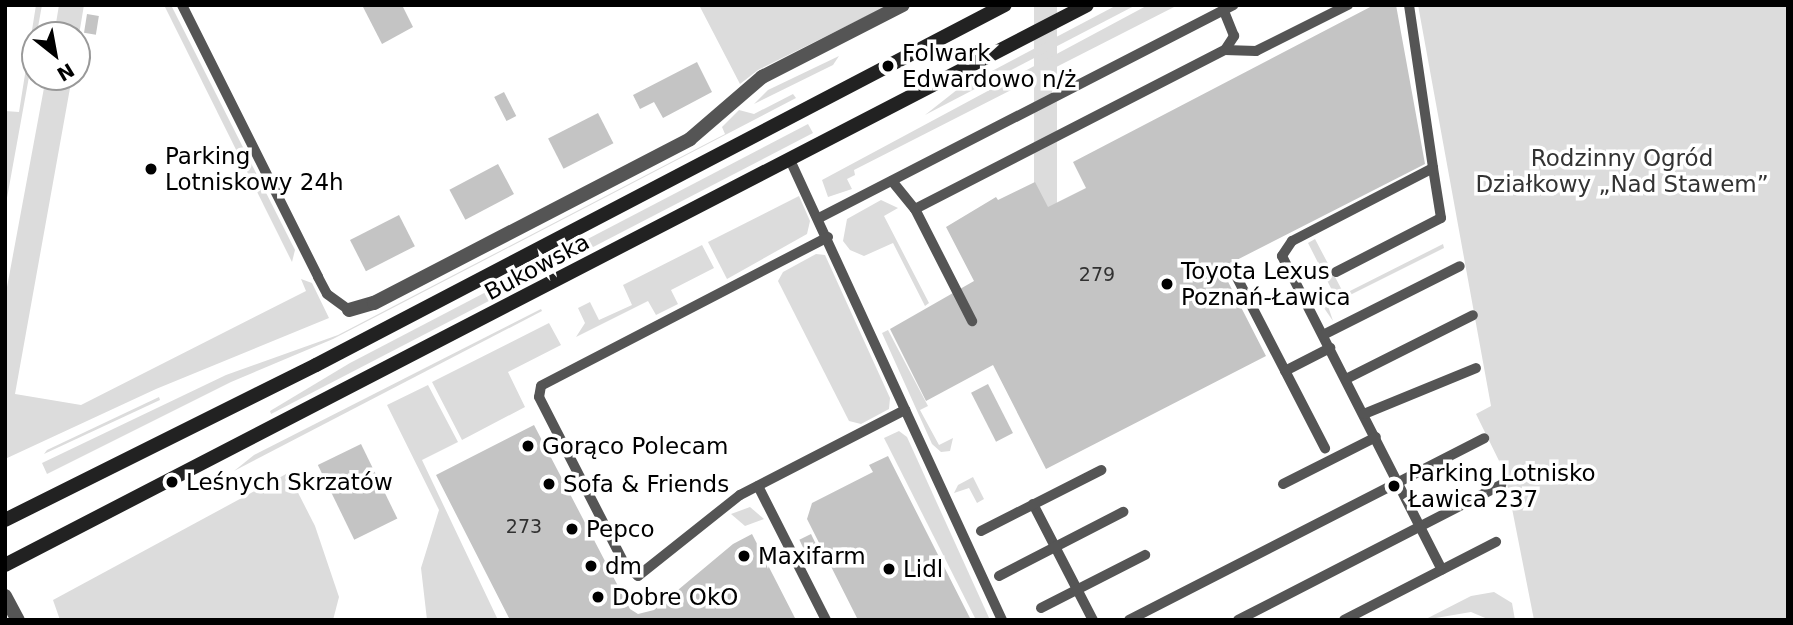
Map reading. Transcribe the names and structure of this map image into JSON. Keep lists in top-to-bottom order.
{
  "streets": {
    "main road": ["Bukowska"]
  },
  "parks": ["Rodzinny Ogród Działkowy „Nad Stawem”"],
  "places": [
    "Folwark Edwardowo n/ż",
    "Parking Lotniskowy 24h",
    "Toyota Lexus Poznań-Ławica",
    "Gorąco Polecam",
    "Leśnych Skrzatów",
    "Sofa & Friends",
    "Parking Lotnisko Ławica 237",
    "Pepco",
    "Maxifarm",
    "dm",
    "Lidl",
    "Dobre OkO"
  ],
  "house_numbers": ["279", "273"],
  "north": "bottom right"
}
